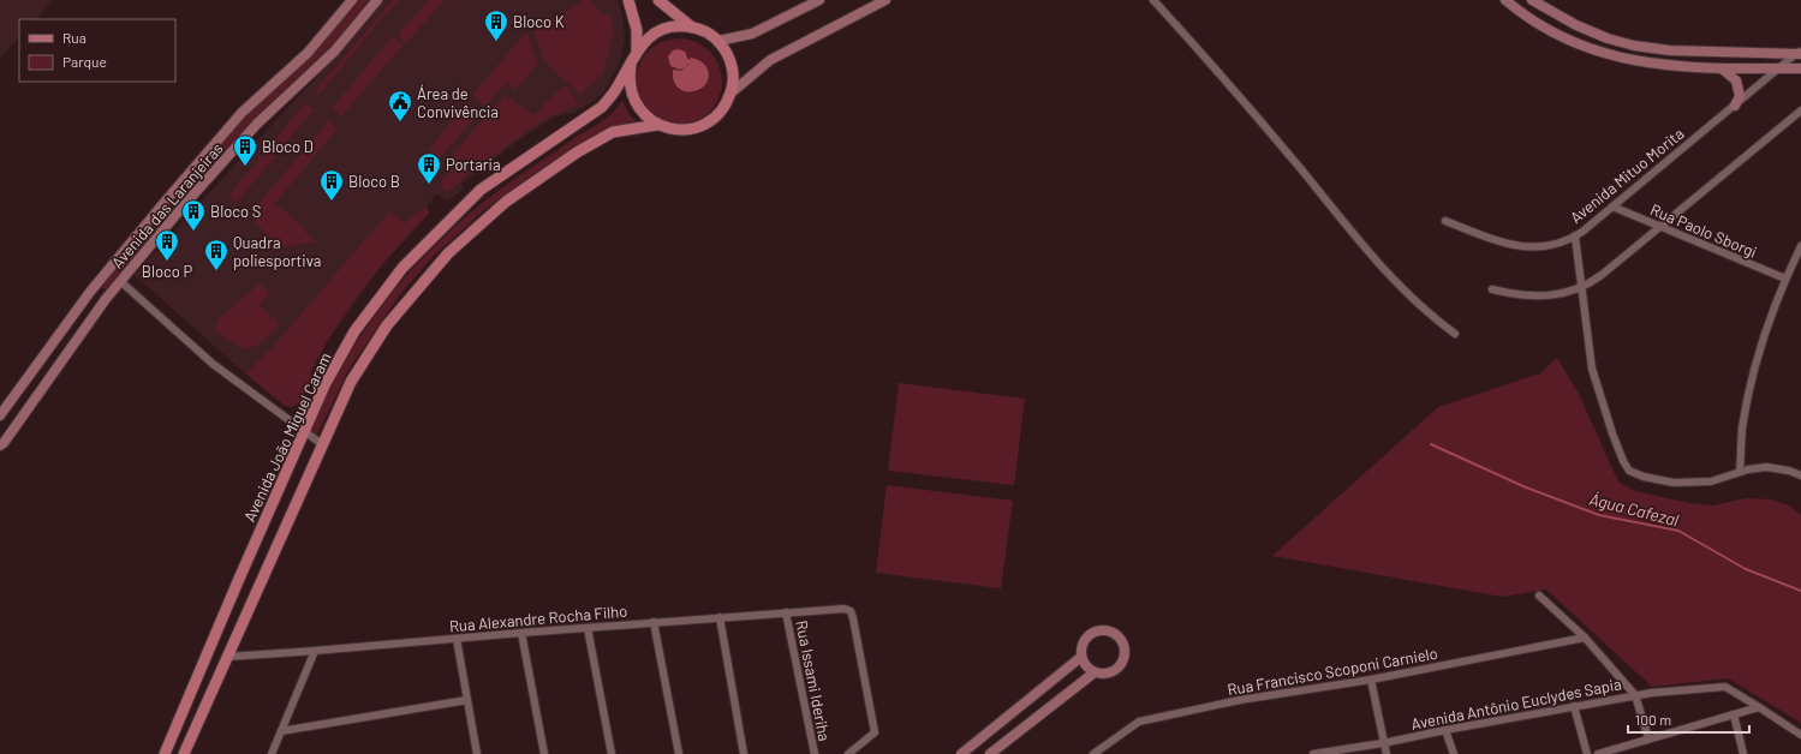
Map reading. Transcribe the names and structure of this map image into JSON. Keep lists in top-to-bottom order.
{
  "streets": {
    "main road": ["Avenida João Miguel Caram"],
    "street": [
      "Avenida Mituo Morita",
      "Avenida das Laranjeiras",
      "Rua Paolo Sborgi",
      "Rua Alexandre Rocha Filho",
      "Rua Francisco Scoponi Carnielo",
      "Rua Issami Ideriha",
      "Avenida Antônio Euclydes Sapia"
    ]
  },
  "crossings": [
    ["Avenida Mituo Morita", "Rua Paolo Sborgi"],
    ["Rua Alexandre Rocha Filho", "Rua Issami Ideriha"]
  ],
  "water": ["Água Cafezal"],
  "places": {
    "building": [
      "Bloco K",
      "Bloco D",
      "Portaria",
      "Bloco B",
      "Bloco S",
      "Bloco P",
      "Quadra poliesportiva"
    ],
    "public building": ["Área de Convivência"]
  },
  "legend": ["Rua", "Parque"],
  "scale_bar": "100 m"
}
